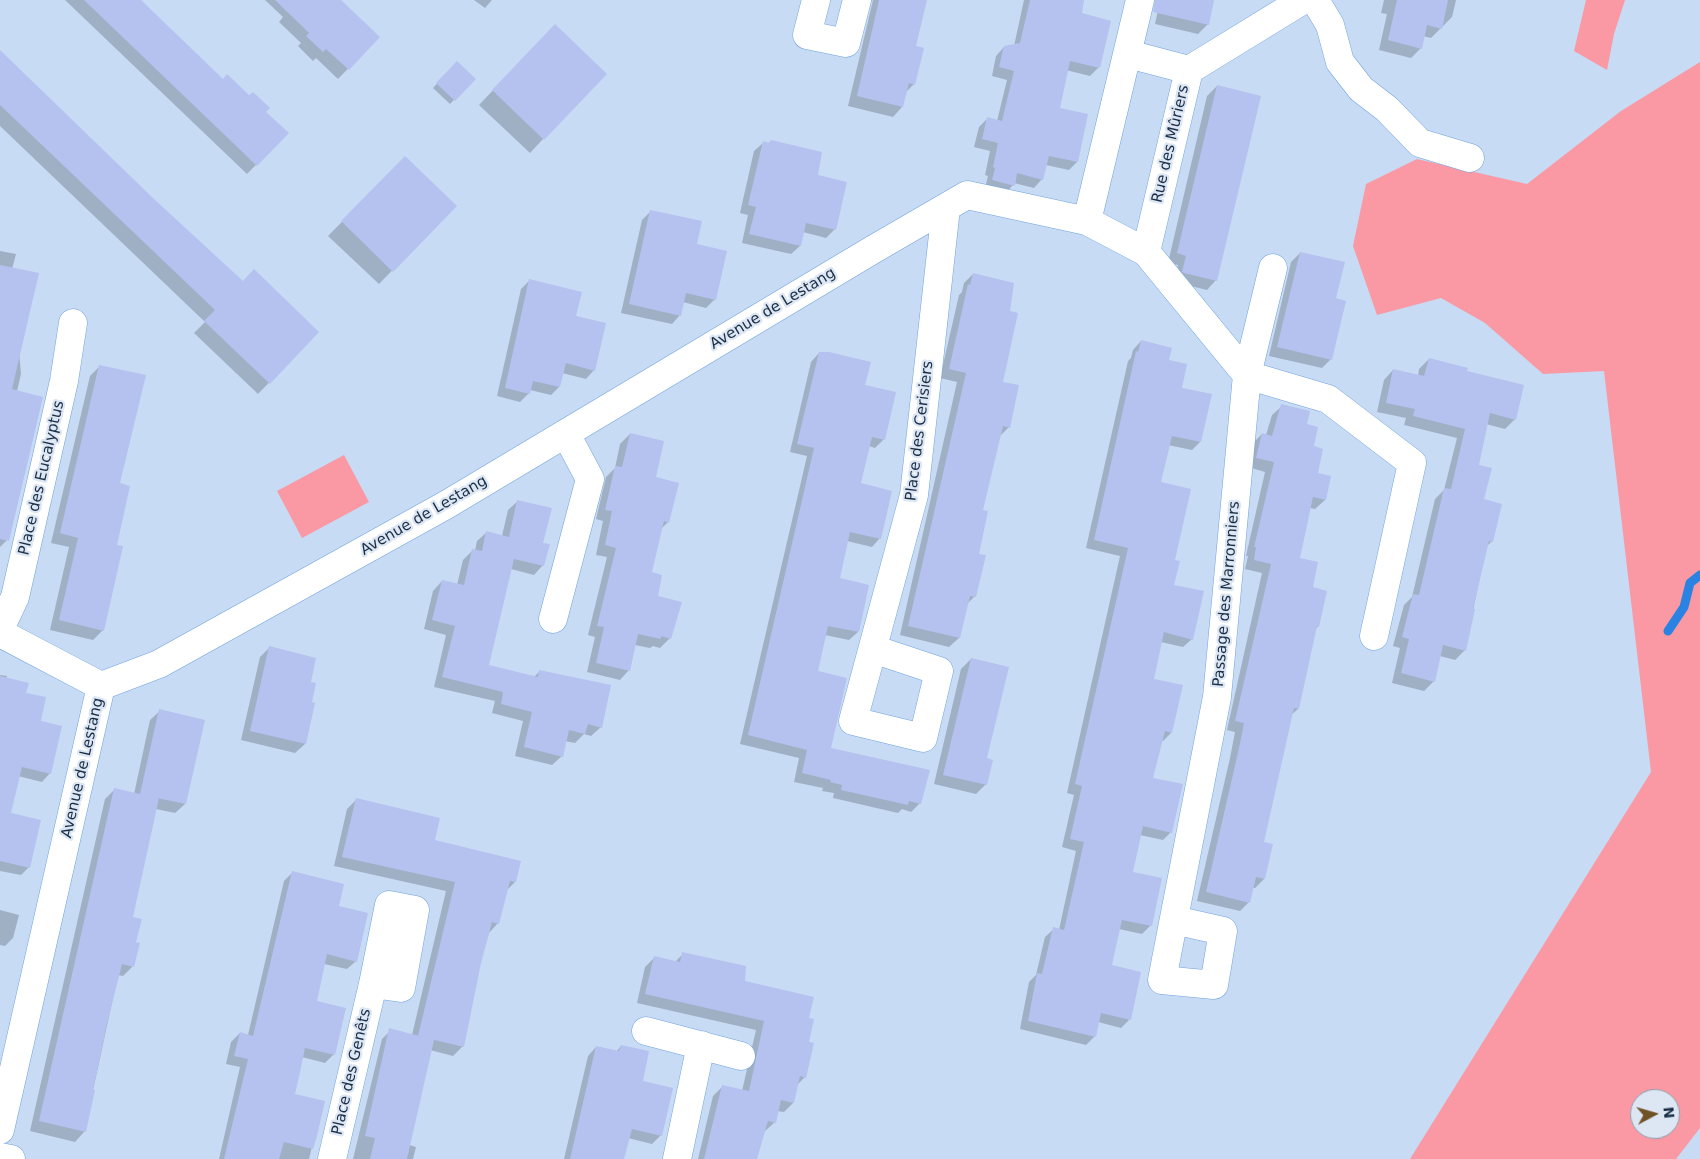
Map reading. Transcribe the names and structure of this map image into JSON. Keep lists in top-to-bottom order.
{
  "streets": {
    "street": [
      "Rue des Mûriers",
      "Avenue de Lestang",
      "Place des Cerisiers",
      "Place des Eucalyptus",
      "Passage des Marronniers",
      "Place des Genêts"
    ]
  },
  "crossings": [
    ["Rue des Mûriers", "Avenue de Lestang"],
    ["Avenue de Lestang", "Place des Cerisiers"]
  ],
  "north": "right"
}
